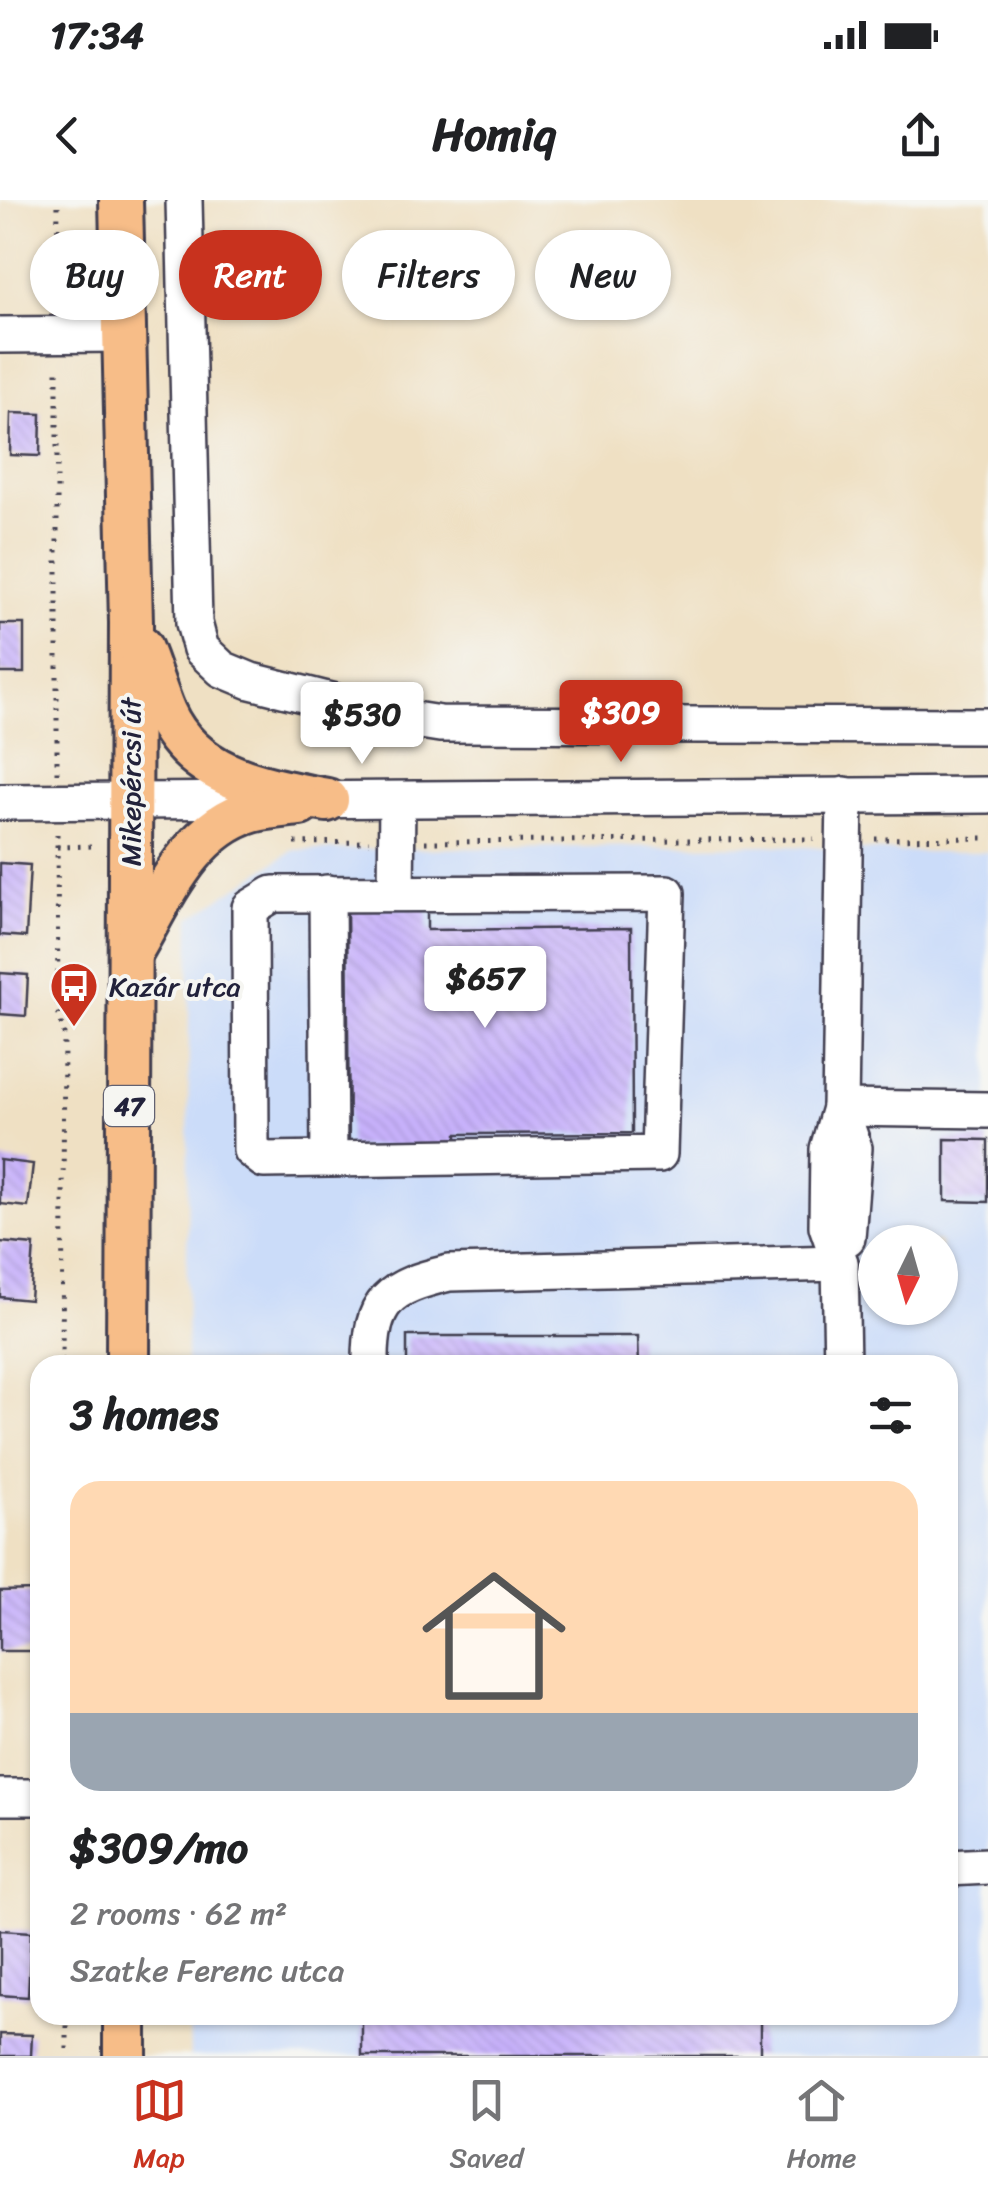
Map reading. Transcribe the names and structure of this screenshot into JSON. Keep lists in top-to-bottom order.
{
  "streets": {
    "main road": ["Mikepércsi út", "47"]
  },
  "places": {
    "bus stop": ["Kazár utca"]
  },
  "north": "bottom",
  "page": {
    "status": "17:34",
    "header": "Homiq",
    "chip": [
      "Buy",
      "Rent",
      "Filters",
      "New"
    ],
    "price": ["$309", "$530", "$657"],
    "heading": "3 homes",
    "list": [
      {
        "name": "$309/mo",
        "note": "2 rooms · 62 m² · Szatke Ferenc utca"
      }
    ],
    "tabs": ["Map", "Saved", "Home"]
  }
}
